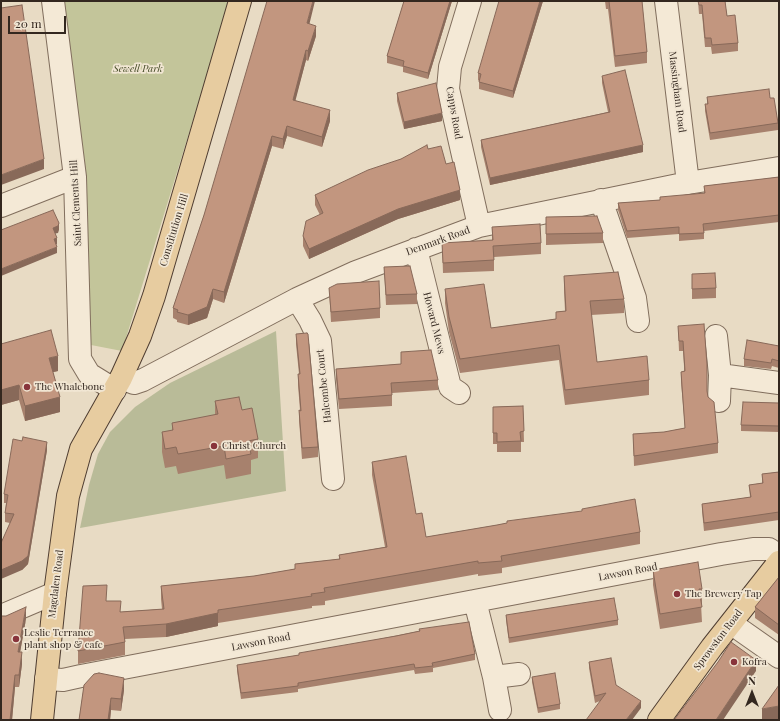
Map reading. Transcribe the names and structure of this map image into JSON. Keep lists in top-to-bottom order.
{
  "streets": {
    "main road": ["Constitution Hill", "Magdalen Road", "Sprowston Road"],
    "street": [
      "Massingham Road",
      "Capps Road",
      "Saint Clements Hill",
      "Denmark Road",
      "Howard Mews",
      "Halcombe Court",
      "Lawson Road"
    ]
  },
  "crossings": [
    ["Massingham Road", "Denmark Road"],
    ["Capps Road", "Denmark Road"],
    ["Saint Clements Hill", "Constitution Hill"],
    ["Saint Clements Hill", "Denmark Road"],
    ["Constitution Hill", "Denmark Road"],
    ["Constitution Hill", "Magdalen Road"],
    ["Denmark Road", "Howard Mews"],
    ["Denmark Road", "Halcombe Court"],
    ["Lawson Road", "Magdalen Road"]
  ],
  "parks": ["Sewell Park"],
  "places": [
    "The Whalebone",
    "Christ Church",
    "The Brewery Tap",
    "Leslie Terrance plant shop & cafe",
    "Kofra"
  ],
  "scale_bar": "20 m",
  "north": "top"
}
